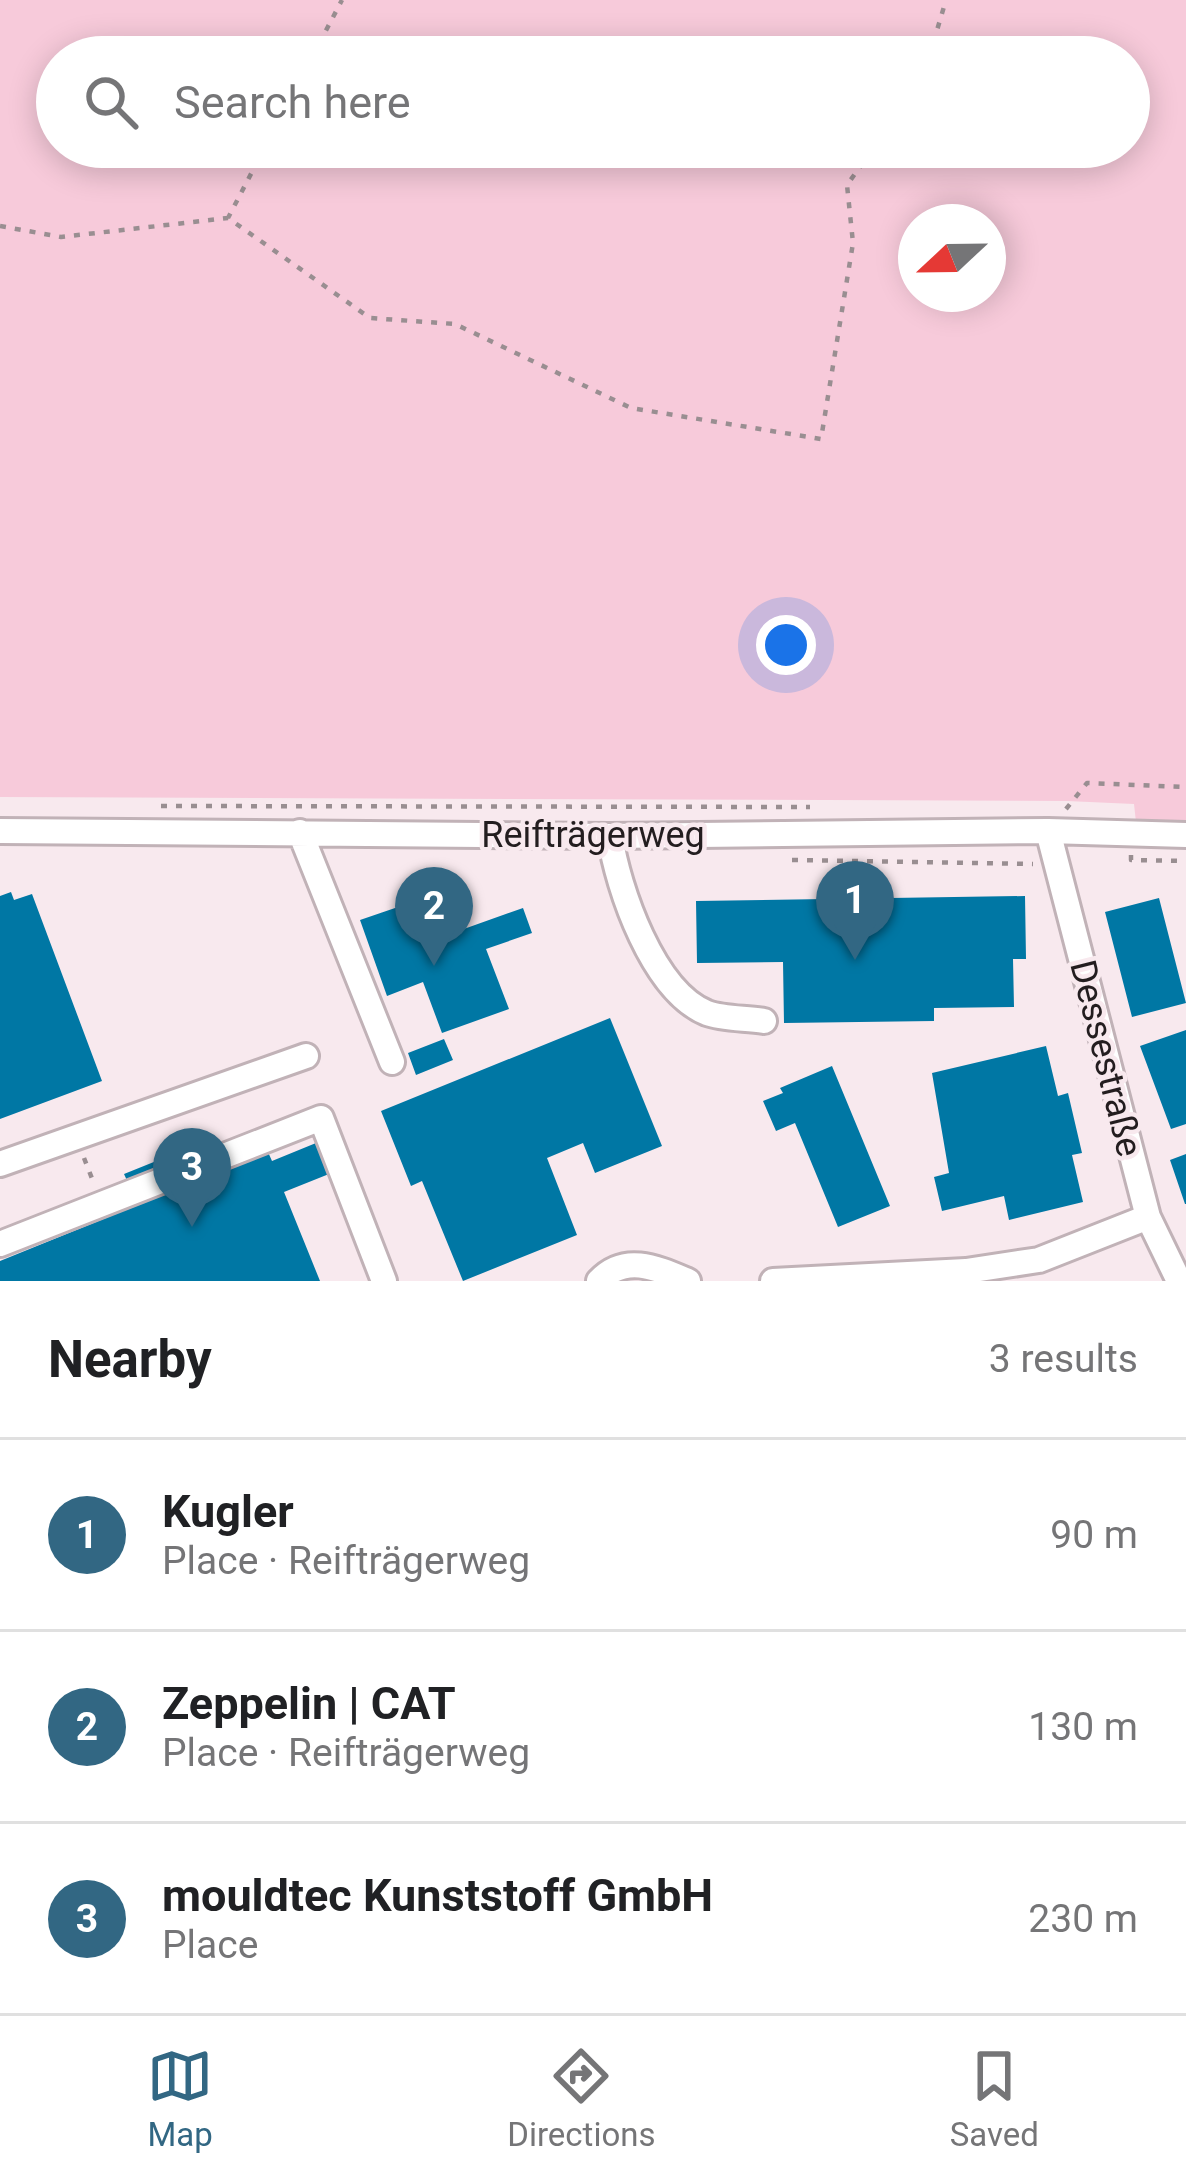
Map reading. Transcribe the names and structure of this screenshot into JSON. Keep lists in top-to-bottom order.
{
  "streets": {
    "street": ["Reifträgerweg", "Dessestraße"]
  },
  "crossings": [
    ["Reifträgerweg", "Dessestraße"]
  ],
  "north": "left",
  "page": {
    "search": "Search here",
    "pins": ["1", "2", "3"],
    "heading": ["Nearby", "3 results"],
    "list": [
      {
        "mark": "1",
        "name": "Kugler",
        "note": "Place · Reifträgerweg",
        "value": "90 m"
      },
      {
        "mark": "2",
        "name": "Zeppelin | CAT",
        "note": "Place · Reifträgerweg",
        "value": "130 m"
      },
      {
        "mark": "3",
        "name": "mouldtec Kunststoff GmbH",
        "note": "Place",
        "value": "230 m"
      }
    ],
    "nav": ["Map", "Directions", "Saved"]
  }
}
